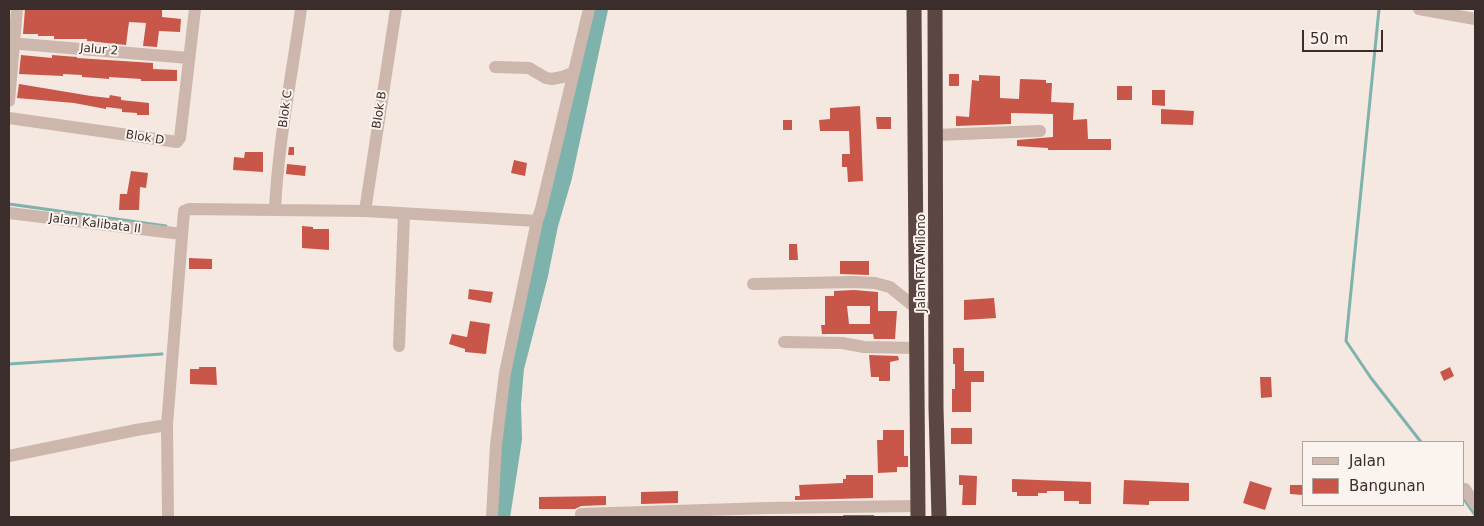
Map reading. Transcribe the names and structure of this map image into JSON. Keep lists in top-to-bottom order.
{
  "streets": {
    "highway": ["Jalan RTA Milono"],
    "street": [
      "Jalur 2",
      "Blok C",
      "Blok B",
      "Blok D",
      "Jalan Kalibata II"
    ]
  },
  "crossings": [
    ["Jalur 2", "Blok D"]
  ],
  "legend": ["Jalan", "Bangunan"],
  "scale_bar": "50 m"
}
